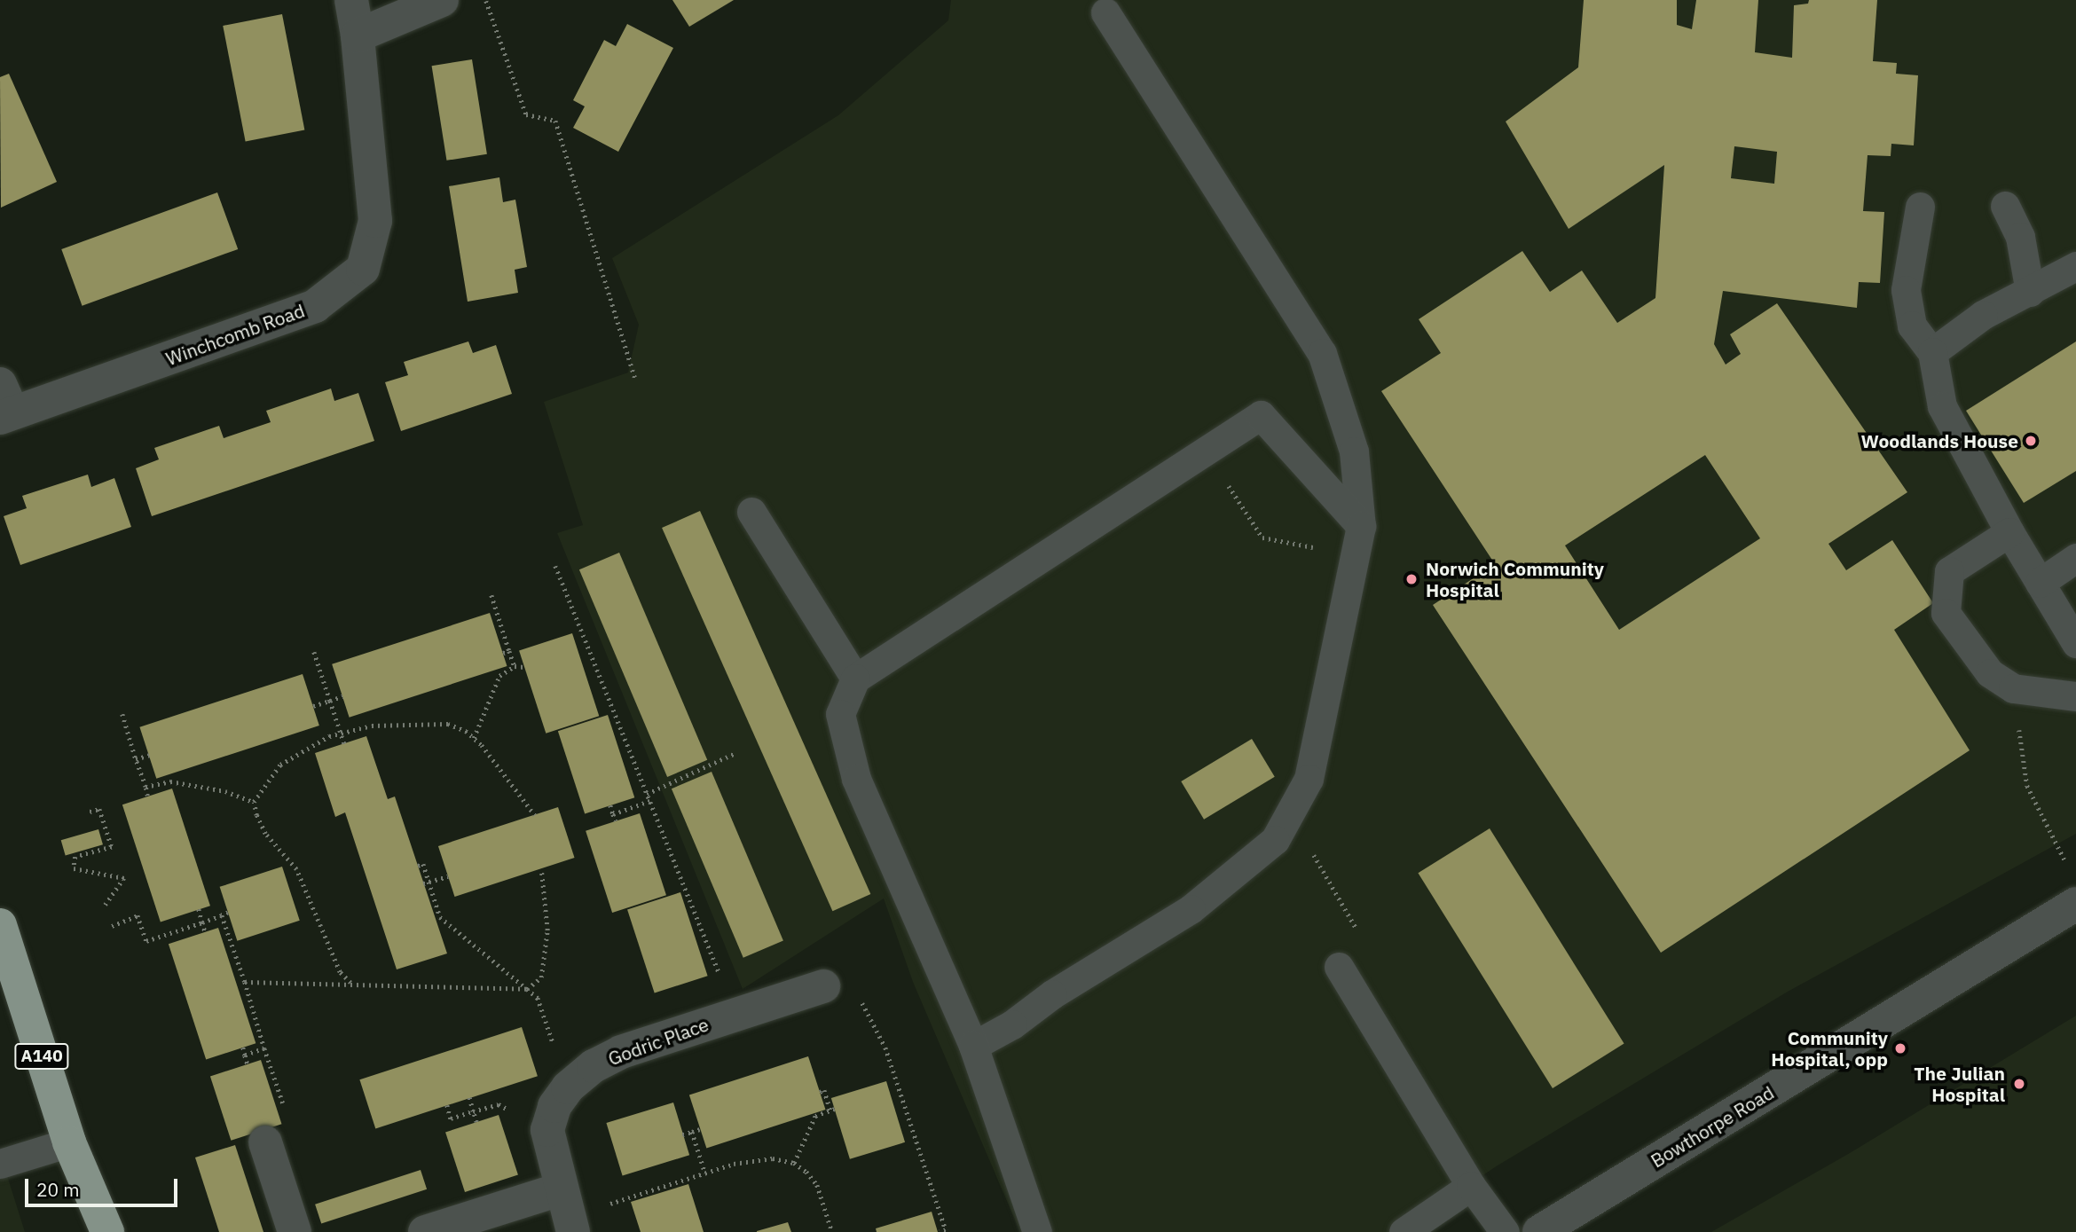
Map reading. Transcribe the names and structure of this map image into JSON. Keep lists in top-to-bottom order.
{
  "streets": {
    "highway": ["A140"],
    "street": ["Winchcomb Road", "Godric Place", "Bowthorpe Road"]
  },
  "places": [
    "Woodlands House",
    "Norwich Community Hospital",
    "Community Hospital, opp",
    "The Julian Hospital"
  ],
  "scale_bar": "20 m"
}
